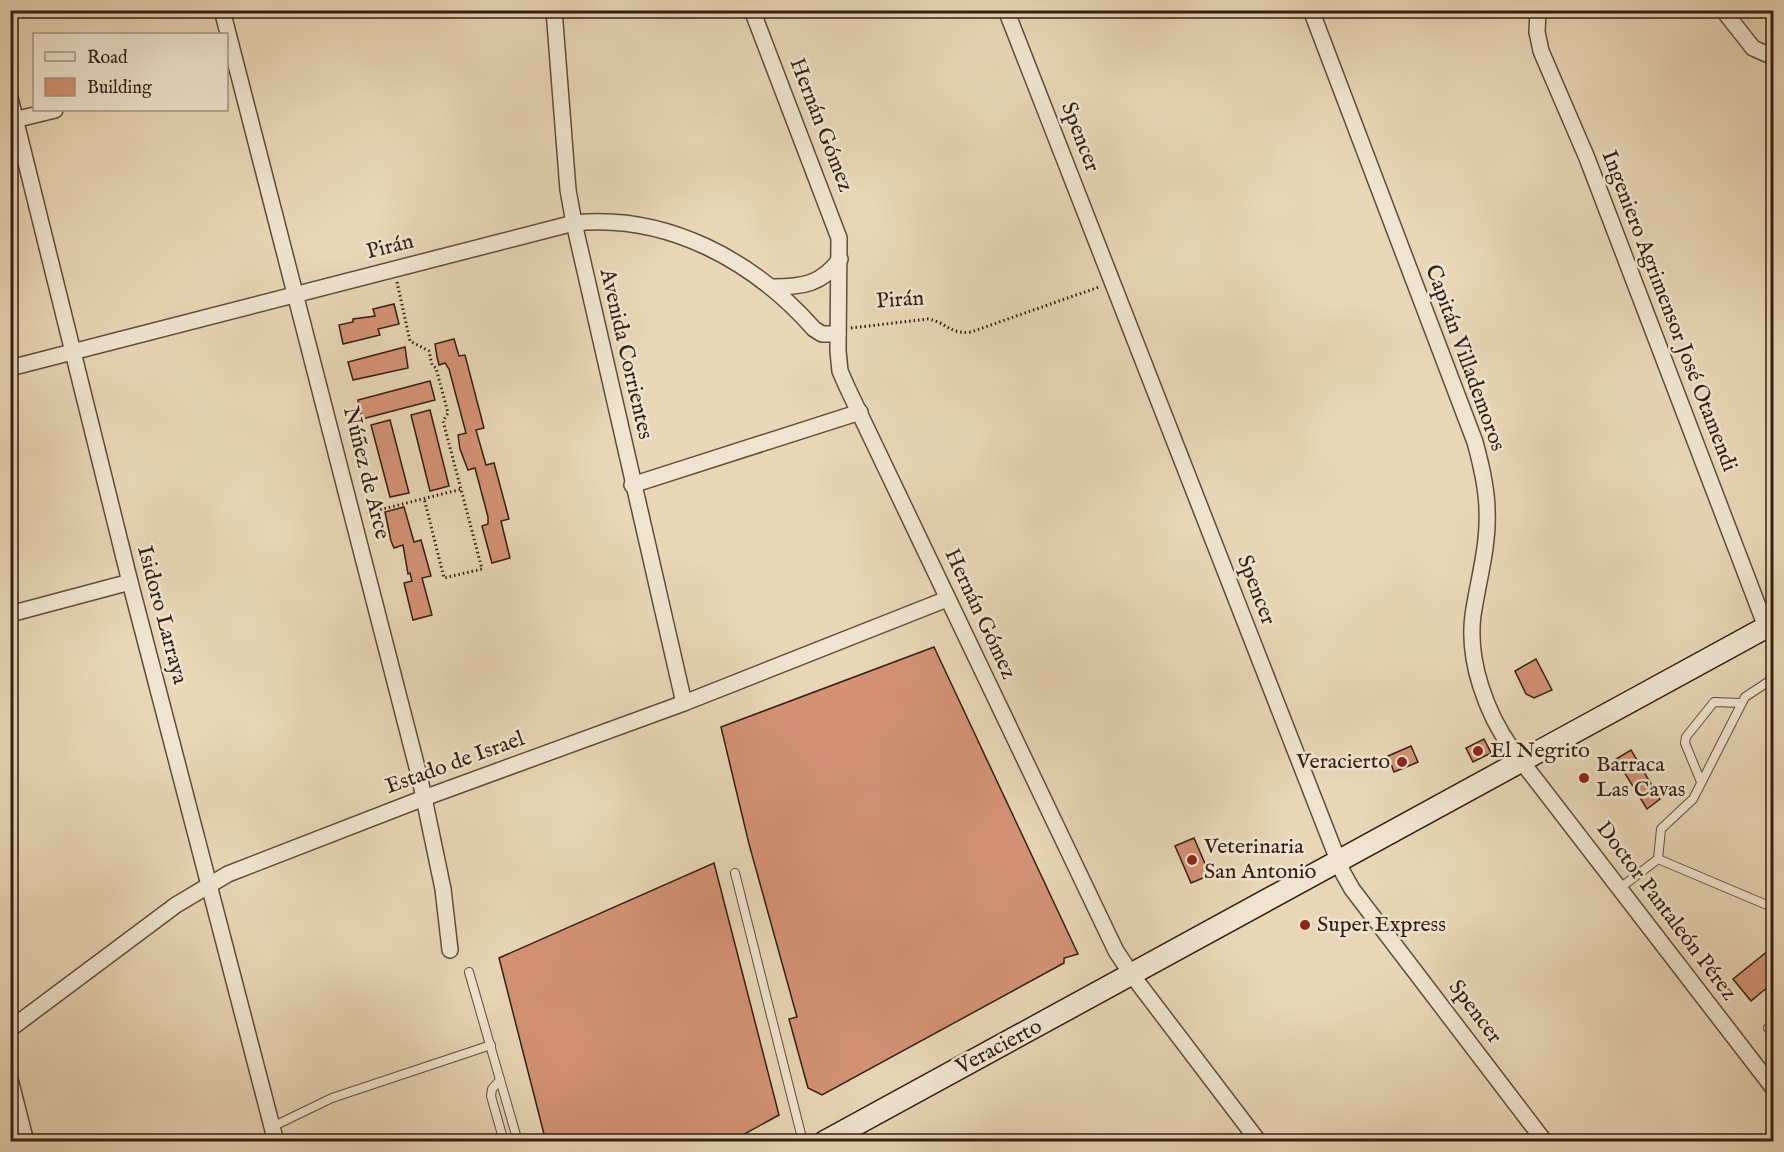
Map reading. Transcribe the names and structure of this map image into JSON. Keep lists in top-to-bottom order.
{
  "streets": {
    "street": [
      "Hernán Gómez",
      "Spencer",
      "Pirán",
      "Ingeniero Agrimensor José Otamendi",
      "Avenida Corrientes",
      "Capitán Villademoros",
      "Núñez de Arce",
      "Isidoro Larraya",
      "Estado de Israel",
      "Doctor Pantaleón Pérez",
      "Veracierto"
    ]
  },
  "crossings": [
    ["Hernán Gómez", "Pirán"],
    ["Hernán Gómez", "Estado de Israel"],
    ["Hernán Gómez", "Veracierto"],
    ["Spencer", "Pirán"],
    ["Spencer", "Veracierto"],
    ["Pirán", "Avenida Corrientes"],
    ["Pirán", "Núñez de Arce"],
    ["Pirán", "Isidoro Larraya"],
    ["Ingeniero Agrimensor José Otamendi", "Veracierto"],
    ["Avenida Corrientes", "Estado de Israel"],
    ["Capitán Villademoros", "Doctor Pantaleón Pérez"],
    ["Capitán Villademoros", "Veracierto"],
    ["Núñez de Arce", "Estado de Israel"],
    ["Isidoro Larraya", "Estado de Israel"],
    ["Doctor Pantaleón Pérez", "Veracierto"]
  ],
  "places": [
    "El Negrito",
    "Veracierto",
    "Barraca Las Cavas",
    "Veterinaria San Antonio",
    "Super Express"
  ],
  "legend": ["Road", "Building"]
}
